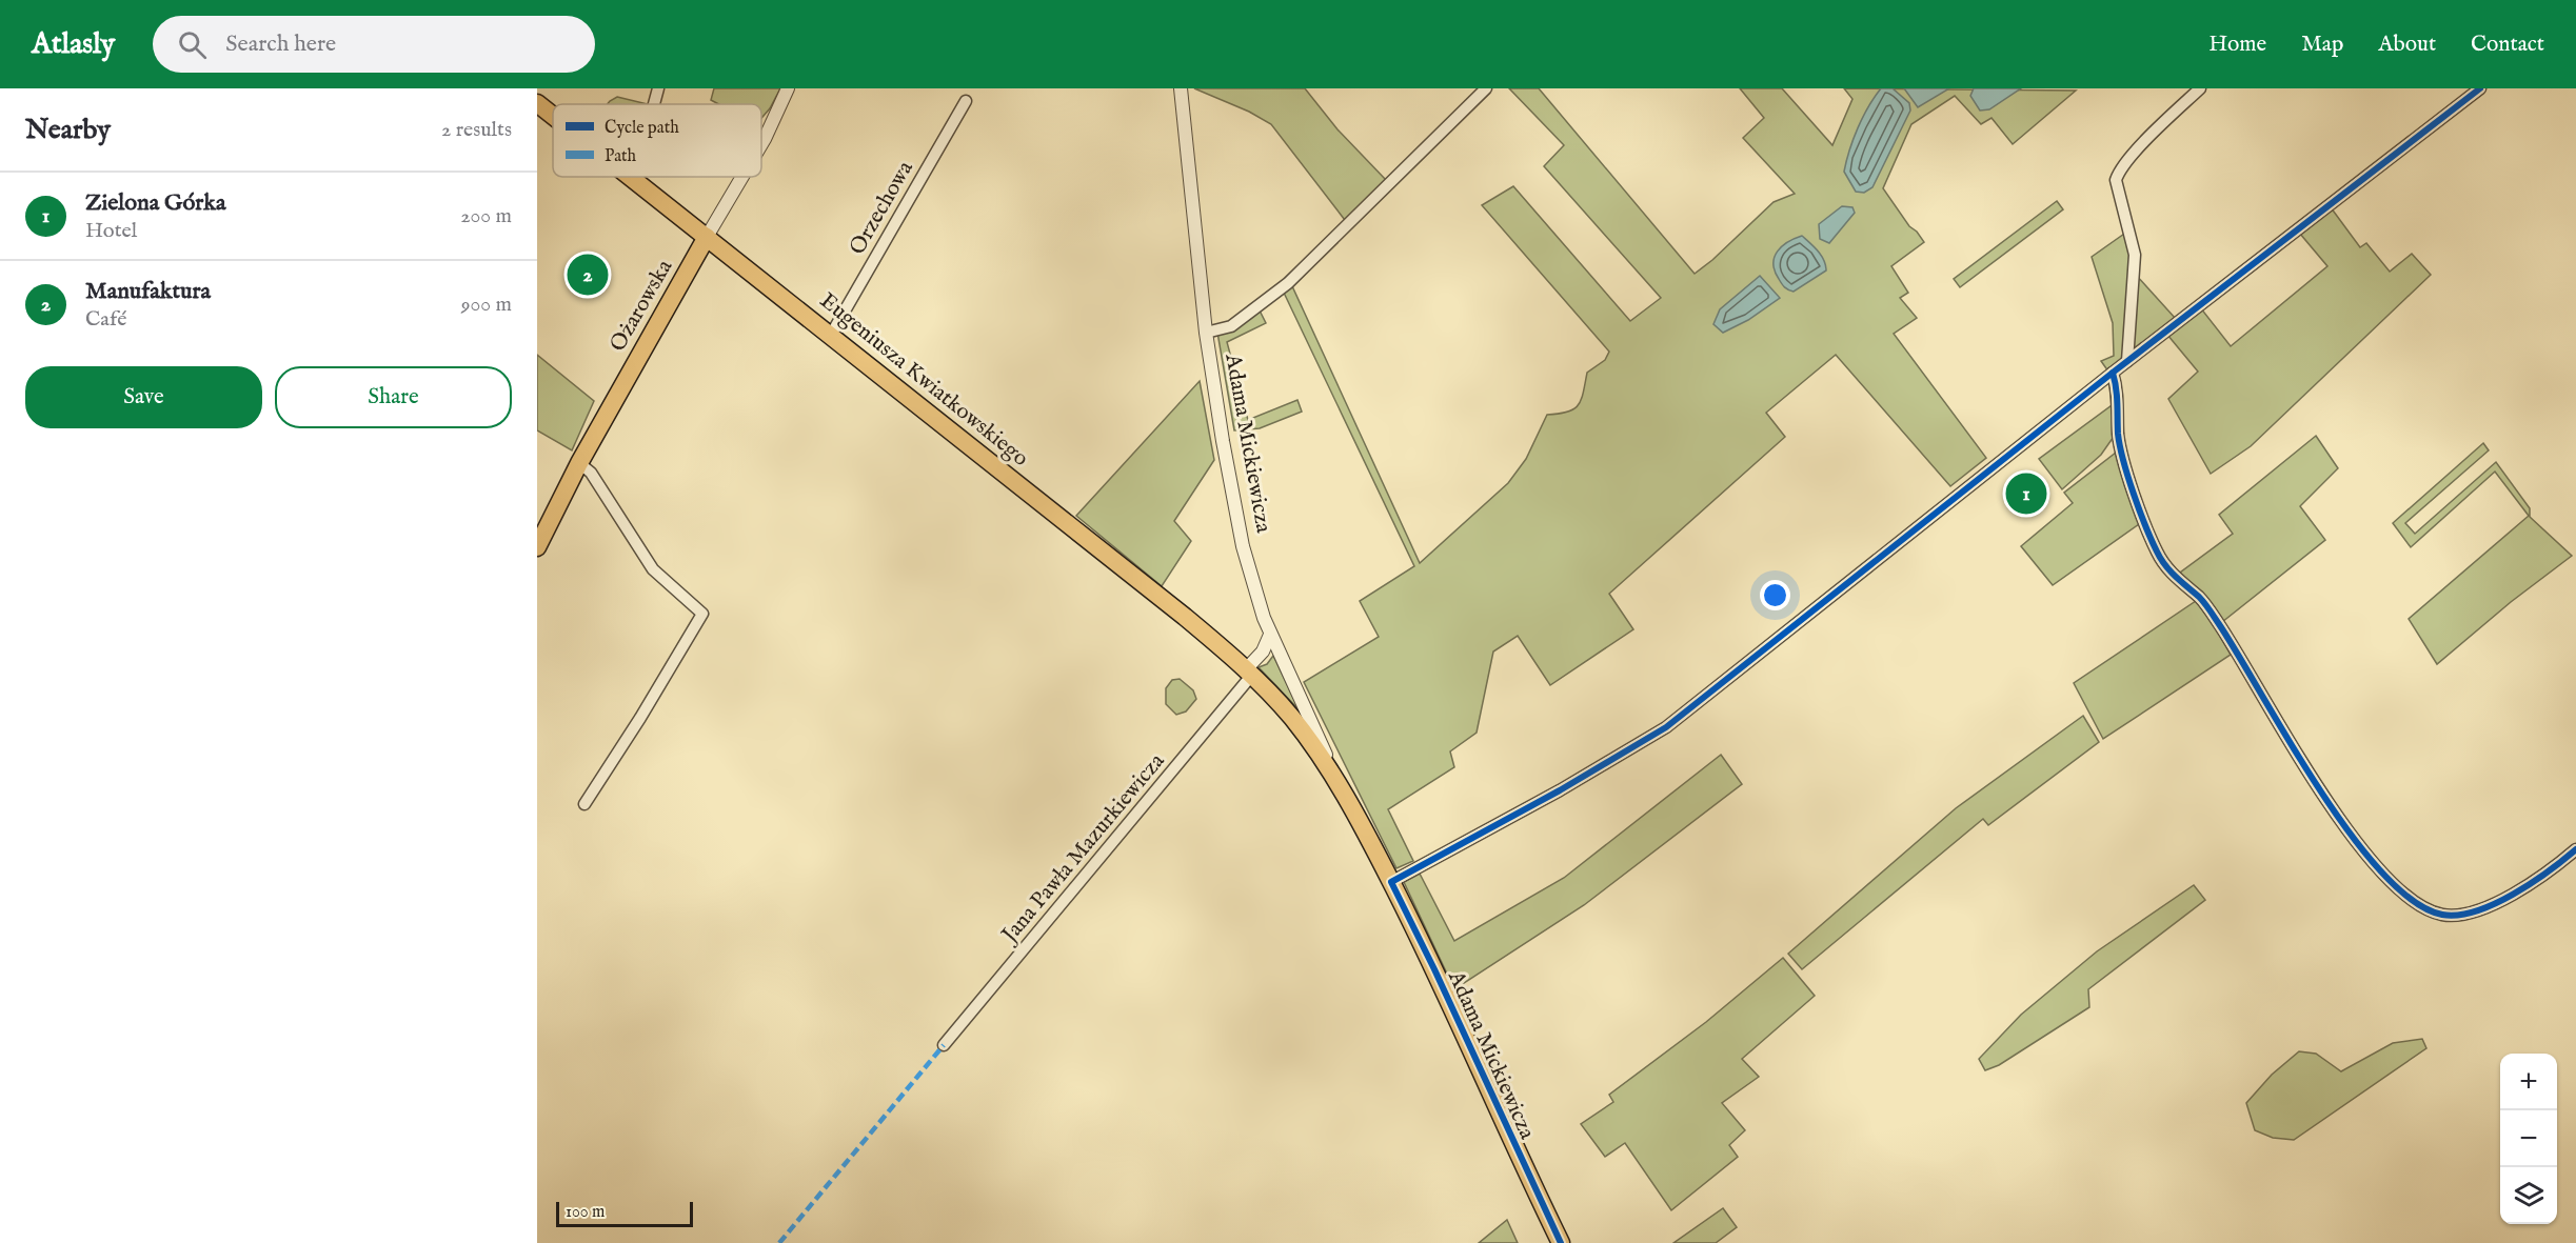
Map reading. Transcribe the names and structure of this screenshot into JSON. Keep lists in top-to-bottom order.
{
  "streets": {
    "main road": ["Ożarowska", "Eugeniusza Kwiatkowskiego", "Adama Mickiewicza"],
    "street": ["Orzechowa", "Jana Pawła Mazurkiewicza"]
  },
  "crossings": [
    ["Orzechowa", "Eugeniusza Kwiatkowskiego"],
    ["Ożarowska", "Eugeniusza Kwiatkowskiego"],
    ["Eugeniusza Kwiatkowskiego", "Adama Mickiewicza"],
    ["Eugeniusza Kwiatkowskiego", "Jana Pawła Mazurkiewicza"],
    ["Adama Mickiewicza", "Jana Pawła Mazurkiewicza"]
  ],
  "legend": ["Cycle path", "Path"],
  "scale_bar": "100 m",
  "page": {
    "header": "Atlasly",
    "search": "Search here",
    "nav": [
      "Home",
      "Map",
      "About",
      "Contact"
    ],
    "heading": ["Nearby", "2 results"],
    "list": [
      {
        "mark": "1",
        "name": "Zielona Górka",
        "note": "Hotel",
        "value": "200 m"
      },
      {
        "mark": "2",
        "name": "Manufaktura",
        "note": "Café",
        "value": "900 m"
      }
    ],
    "pins": ["2", "1"],
    "buttons": ["Save", "Share"],
    "map_buttons": ["+", "−"],
    "scale": "100 m"
  }
}
